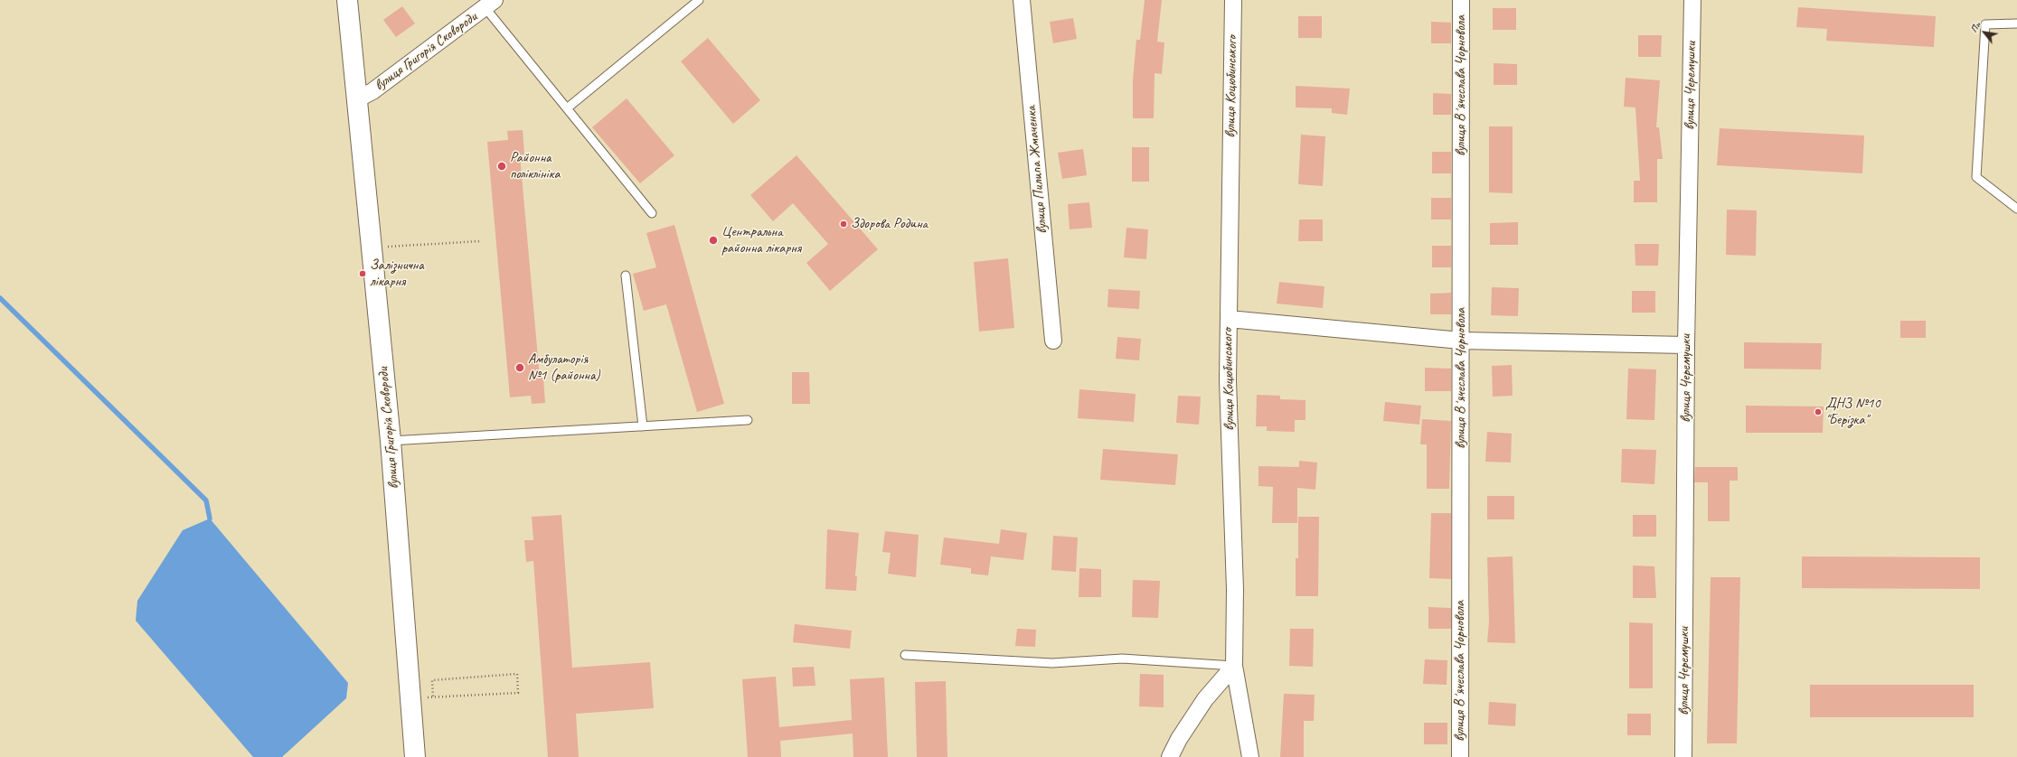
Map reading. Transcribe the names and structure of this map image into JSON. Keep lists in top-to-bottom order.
{
  "streets": {
    "street": [
      "вулиця Григорія Сковороди",
      "вулиця Вʼячеслава Чорновола",
      "вулиця Черемушки",
      "вулиця Коцюбинського",
      "вулиця Пилипа Жмаченка"
    ]
  },
  "places": [
    "Районна поліклініка",
    "Здорова Родина",
    "Центральна районна лікарня",
    "Залізнична лікарня",
    "Амбулаторія №1 (районна)",
    "ДНЗ №10 \"Берізка\""
  ],
  "north": "top left"
}
